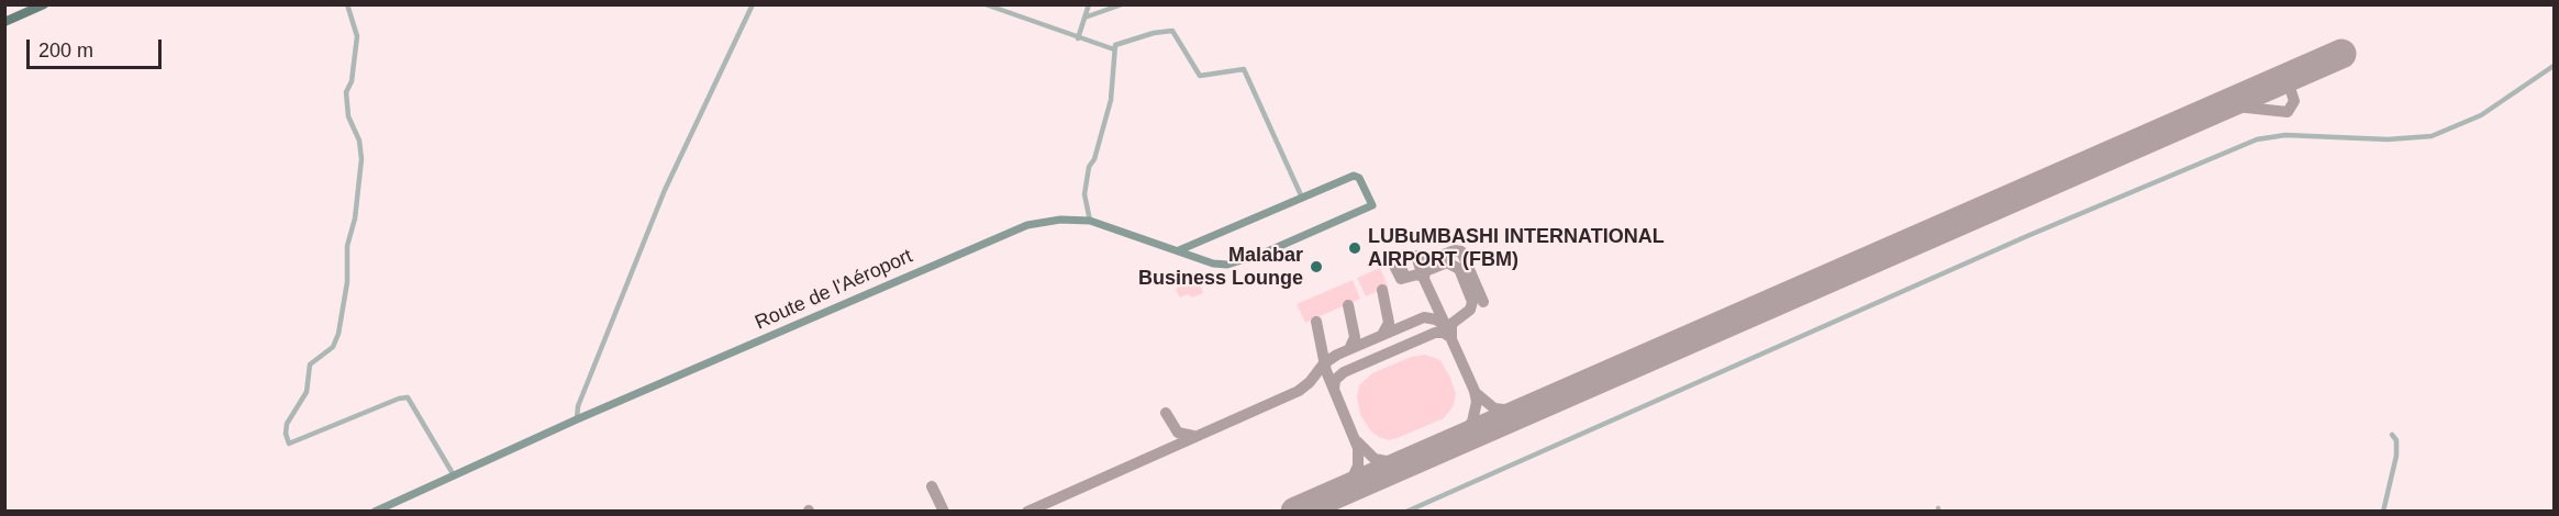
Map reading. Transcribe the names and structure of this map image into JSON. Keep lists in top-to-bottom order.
{
  "streets": {
    "main road": ["Route de l'Aéroport"]
  },
  "places": ["LUBuMBASHI INTERNATIONAL AIRPORT (FBM)", "Malabar Business Lounge"],
  "scale_bar": "200 m"
}
